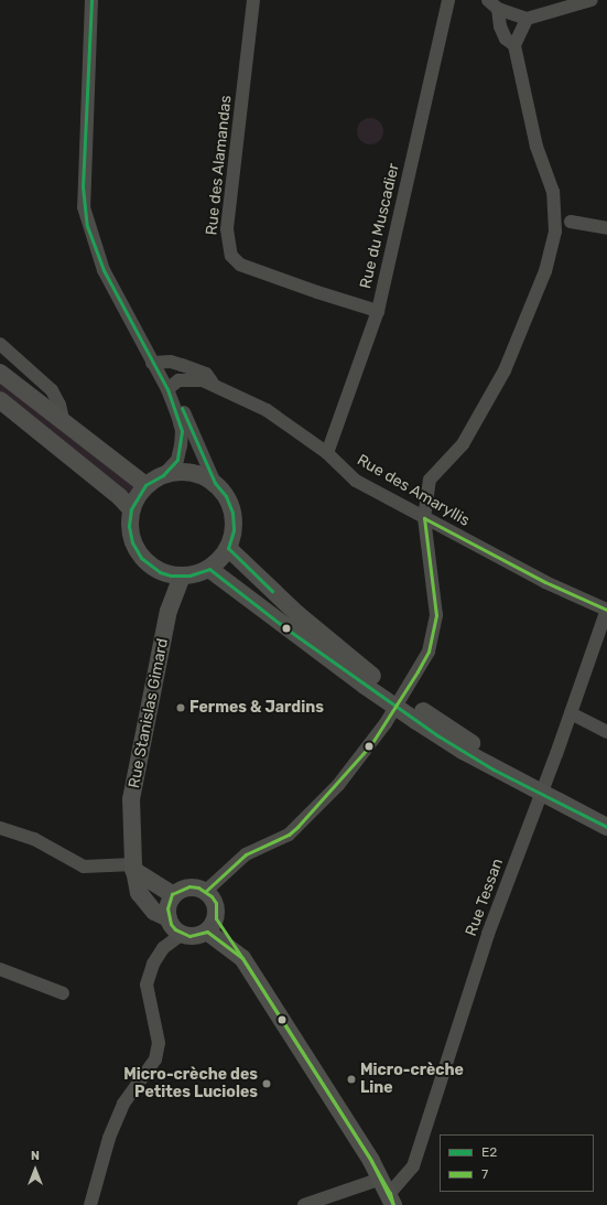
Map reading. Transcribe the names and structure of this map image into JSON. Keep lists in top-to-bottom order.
{
  "streets": {
    "main road": ["Rue Stanislas Gimard"],
    "street": [
      "Rue des Alamandas",
      "Rue du Muscadier",
      "Rue des Amaryllis",
      "Rue Tessan"
    ]
  },
  "crossings": [
    ["Rue des Alamandas", "Rue du Muscadier"],
    ["Rue du Muscadier", "Rue des Amaryllis"],
    ["Rue des Amaryllis", "Rue Tessan"]
  ],
  "places": ["Fermes & Jardins", "Micro-crèche Line", "Micro-crèche des Petites Lucioles"],
  "lines": ["transit line E2", "transit line 7"],
  "legend": ["E2", "7"],
  "north": "top"
}
